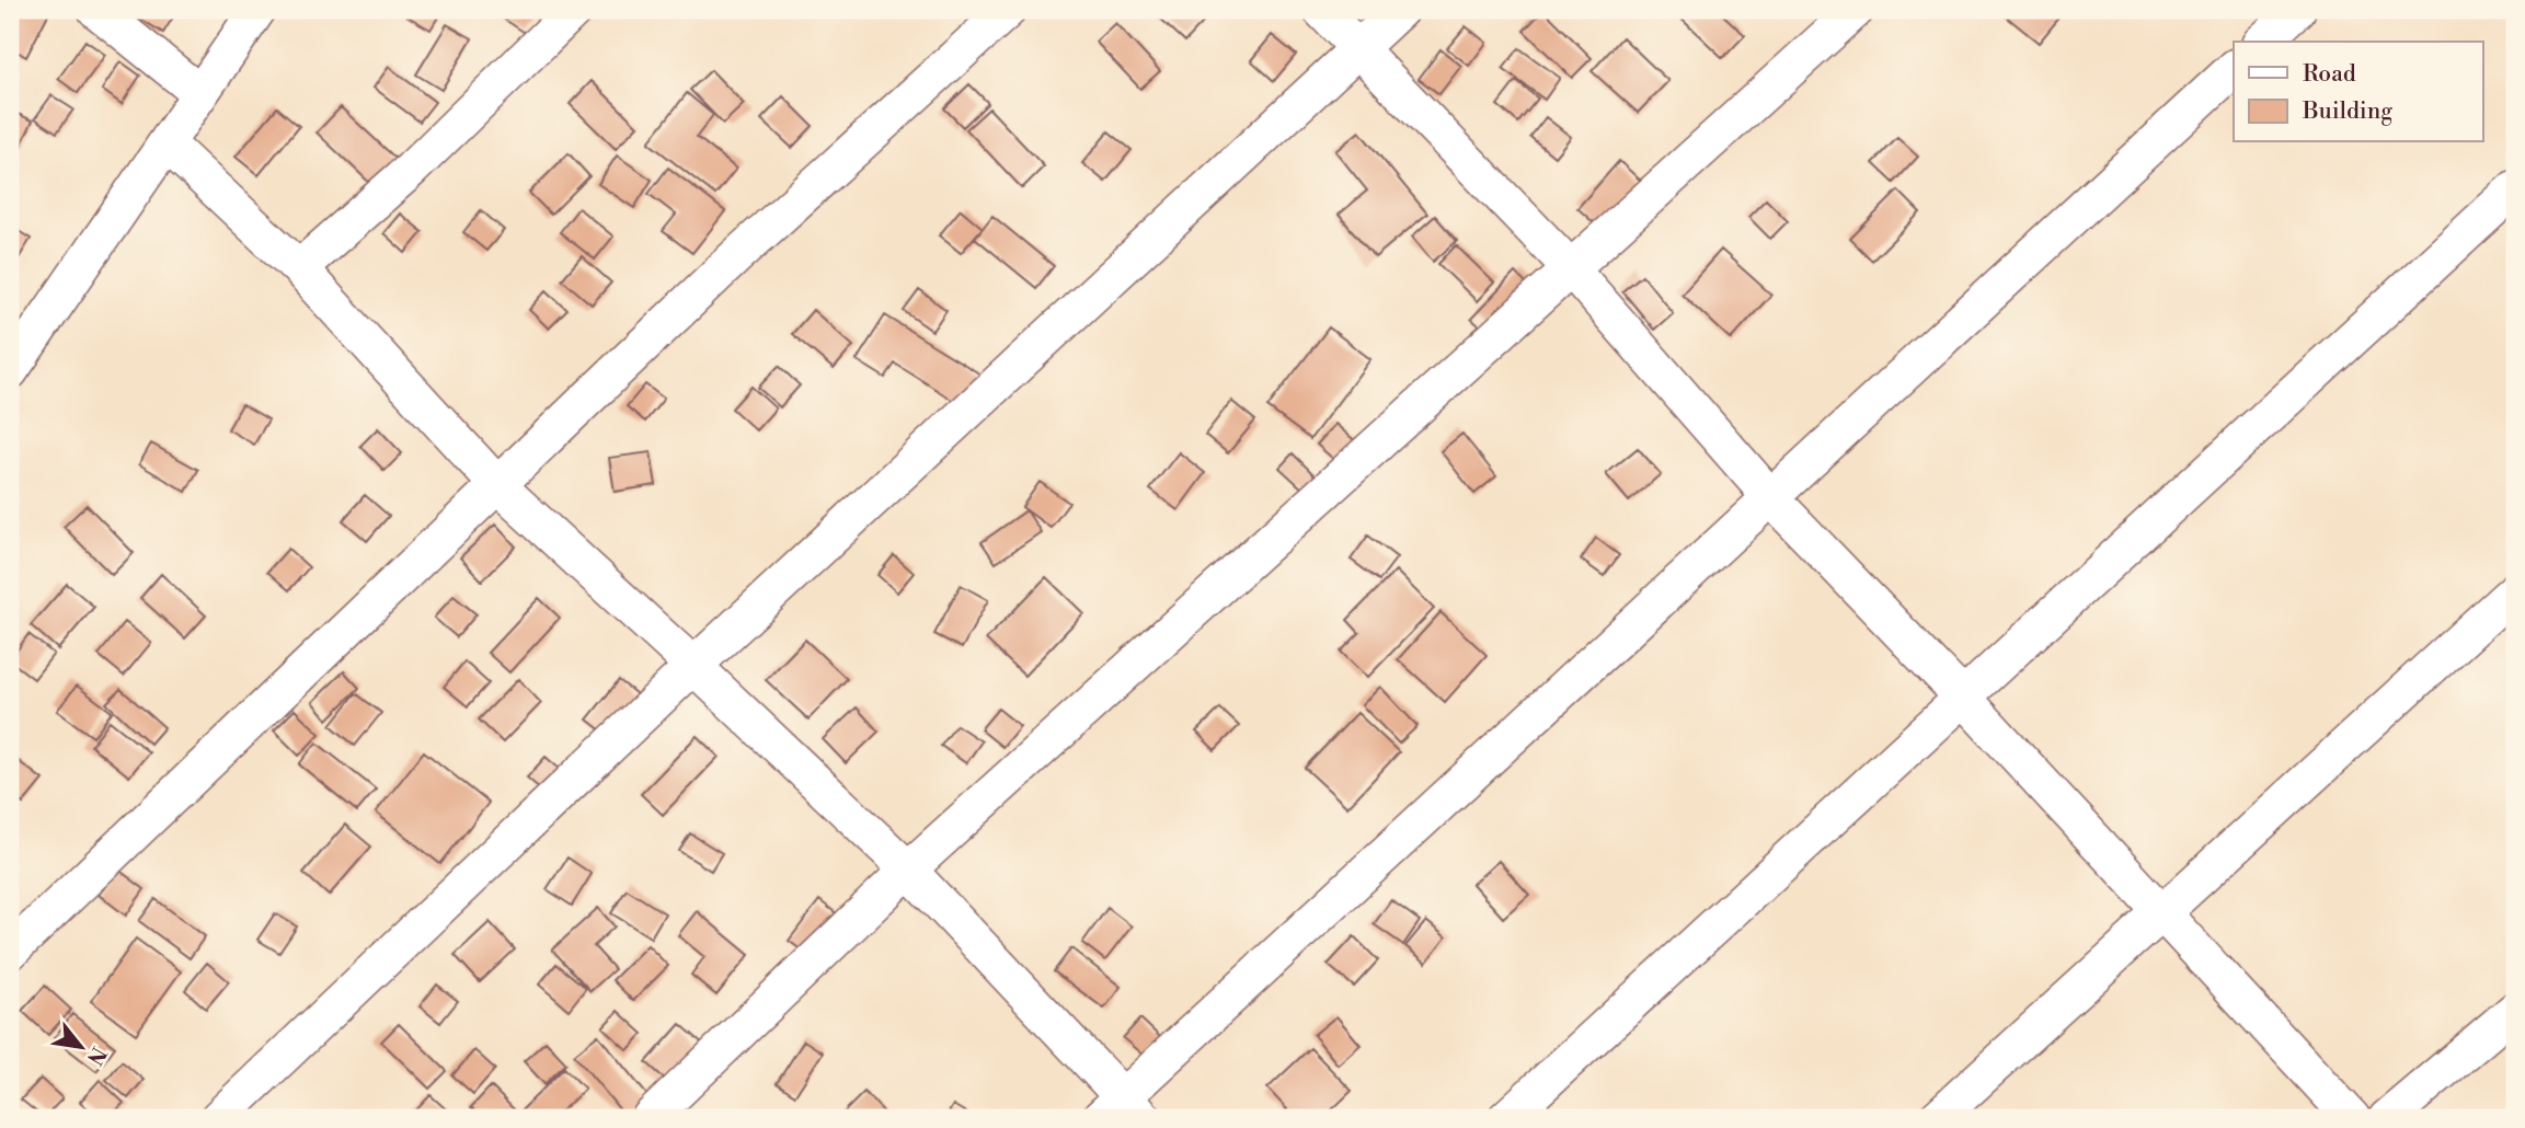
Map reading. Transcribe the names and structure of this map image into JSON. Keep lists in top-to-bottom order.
{
  "legend": ["Road", "Building"],
  "north": "bottom right"
}
